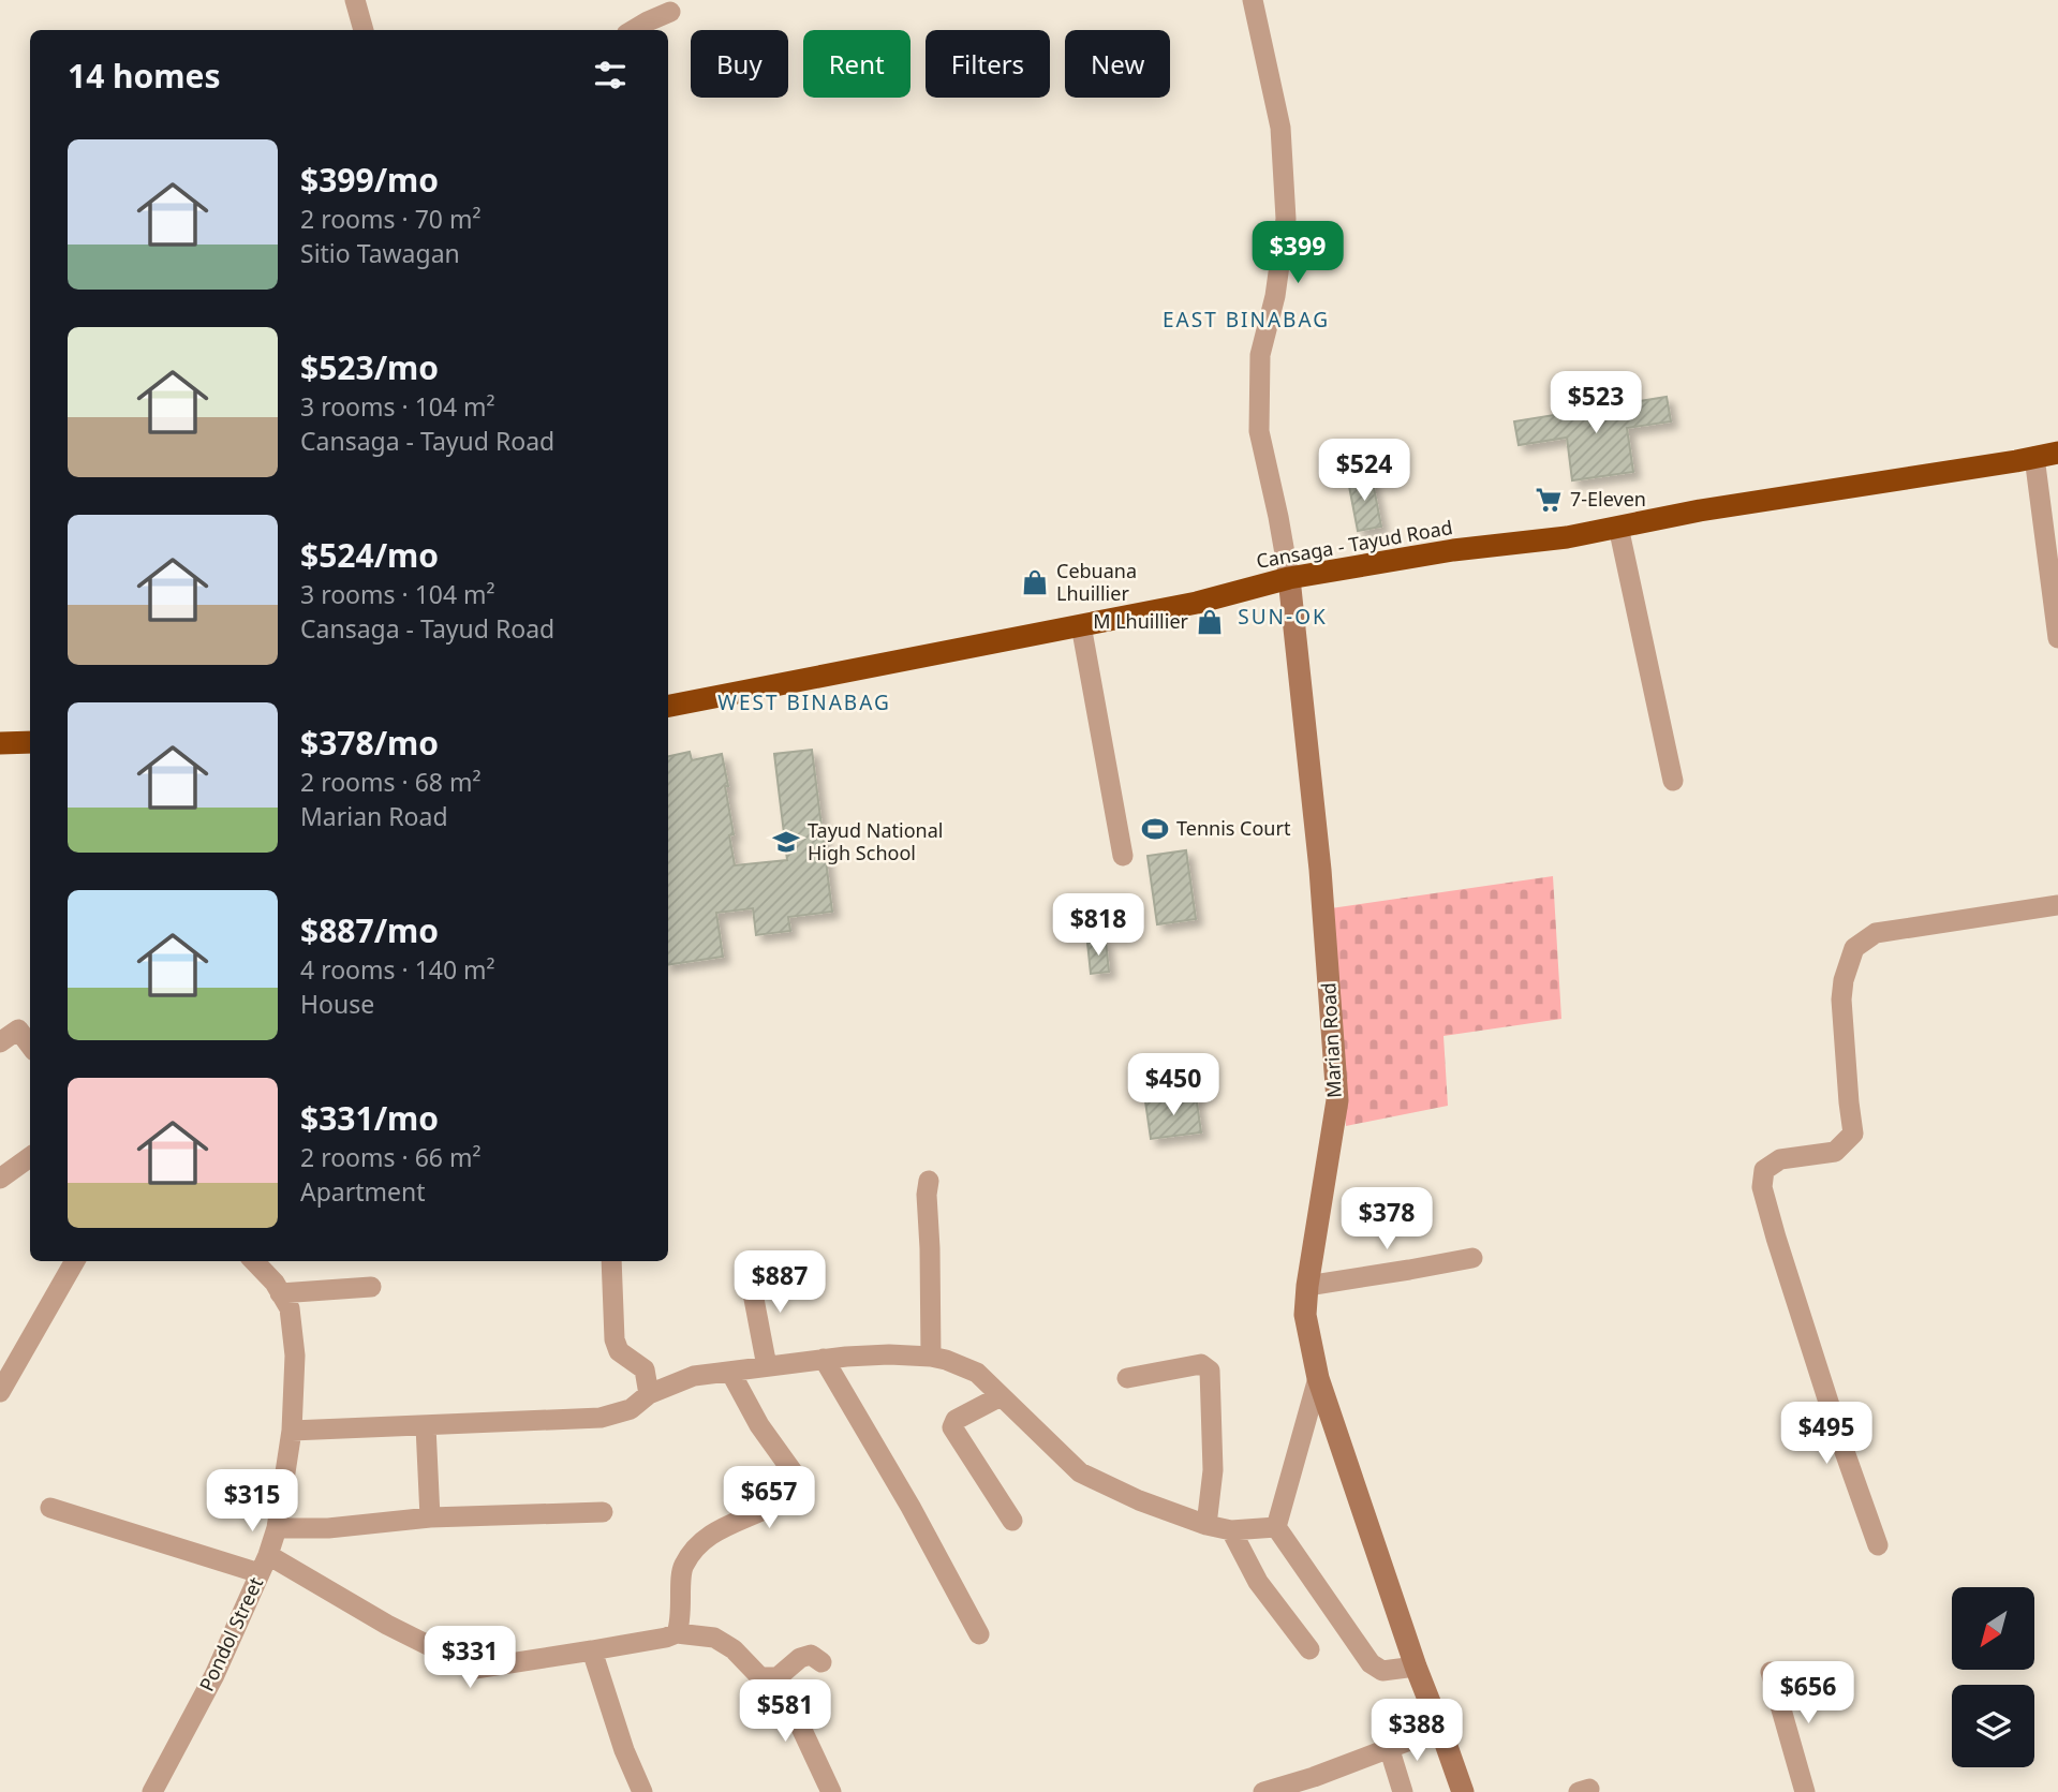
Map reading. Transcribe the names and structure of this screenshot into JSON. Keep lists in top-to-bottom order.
{
  "streets": {
    "highway": ["Cansaga - Tayud Road"],
    "street": ["Marian Road", "Pondol Street"]
  },
  "crossings": [
    ["Cansaga - Tayud Road", "Marian Road"]
  ],
  "districts": ["EAST BINABAG", "SUN-OK", "WEST BINABAG"],
  "places": {
    "supermarket": ["7-Eleven"],
    "shop": ["Cebuana Lhuillier", "M Lhuillier"],
    "sports": ["Tennis Court"],
    "school or university": ["Tayud National High School"]
  },
  "north": "bottom left",
  "page": {
    "chip": [
      "Buy",
      "Rent",
      "Filters",
      "New"
    ],
    "heading": "14 homes",
    "list": [
      {
        "name": "$399/mo",
        "note": "2 rooms · 70 m² · Sitio Tawagan"
      },
      {
        "name": "$523/mo",
        "note": "3 rooms · 104 m² · Cansaga - Tayud Road"
      },
      {
        "name": "$524/mo",
        "note": "3 rooms · 104 m² · Cansaga - Tayud Road"
      },
      {
        "name": "$378/mo",
        "note": "2 rooms · 68 m² · Marian Road"
      },
      {
        "name": "$887/mo",
        "note": "4 rooms · 140 m² · House"
      },
      {
        "name": "$331/mo",
        "note": "2 rooms · 66 m² · Apartment"
      }
    ],
    "price": [
      "$399",
      "$523",
      "$524",
      "$818",
      "$450",
      "$378",
      "$887",
      "$495",
      "$657",
      "$315",
      "$331",
      "$656",
      "$581",
      "$388"
    ]
  }
}
